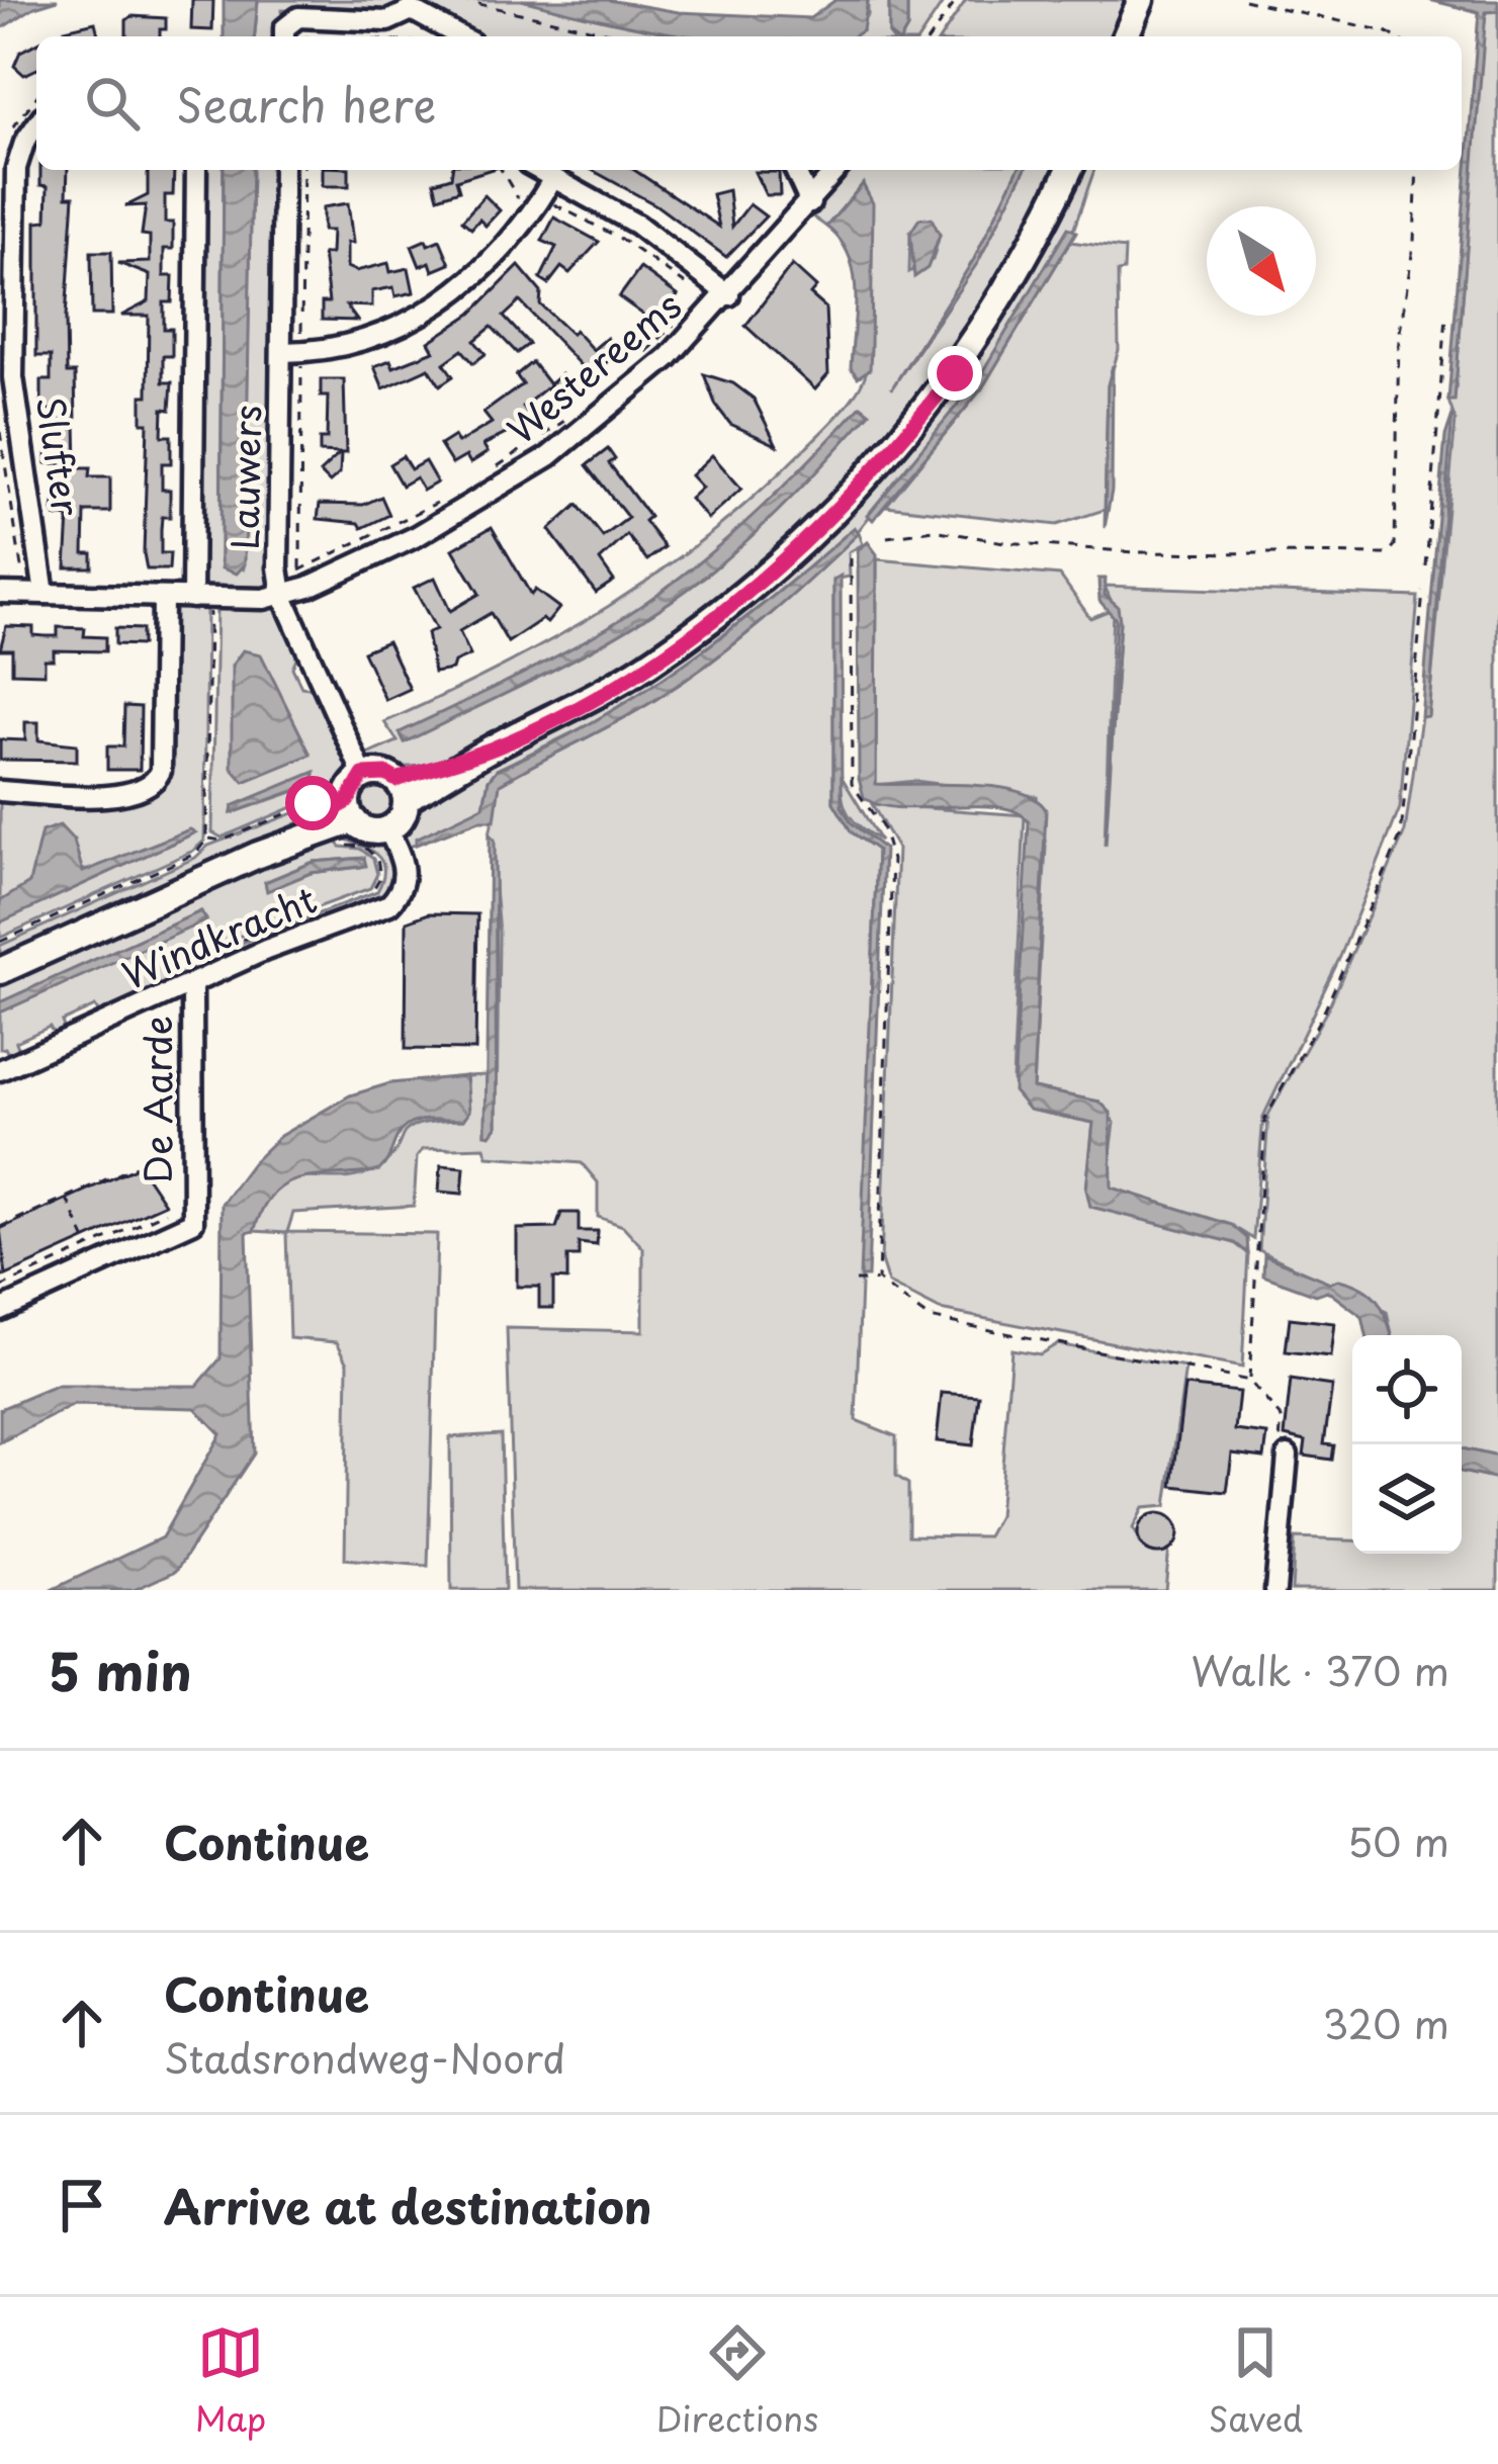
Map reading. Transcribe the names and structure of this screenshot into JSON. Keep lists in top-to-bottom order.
{
  "streets": {
    "street": [
      "Westereems",
      "Slufter",
      "Lauwers",
      "Windkracht",
      "De Aarde"
    ]
  },
  "crossings": [
    ["Westereems", "Lauwers"],
    ["Lauwers", "Windkracht"],
    ["Windkracht", "De Aarde"]
  ],
  "north": "bottom right",
  "page": {
    "search": "Search here",
    "heading": ["5 min", "Walk · 370 m"],
    "list": [
      ["Continue", "50 m"],
      ["Continue", "Stadsrondweg-Noord", "320 m"],
      "Arrive at destination"
    ],
    "nav": ["Map", "Directions", "Saved"]
  }
}
